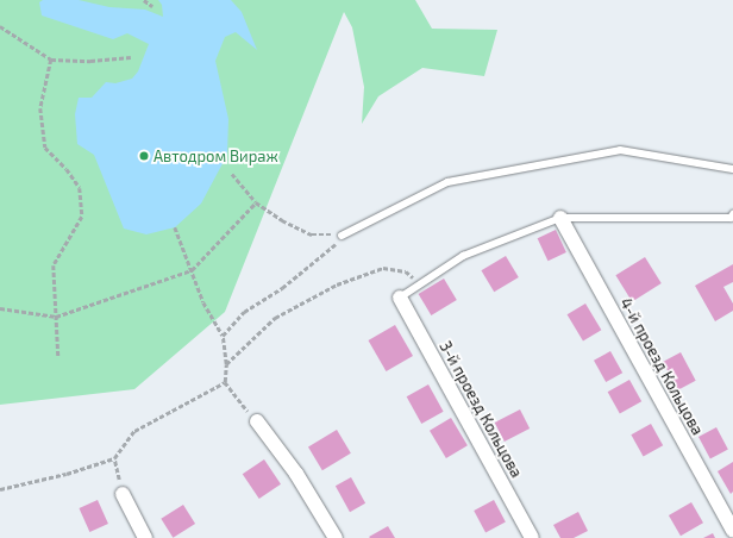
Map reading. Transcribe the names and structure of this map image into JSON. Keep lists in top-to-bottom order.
{
  "streets": {
    "street": ["4-й проезд Кольцова", "3-й проезд Кольцова"]
  },
  "places": ["Автодром Вираж"]
}
